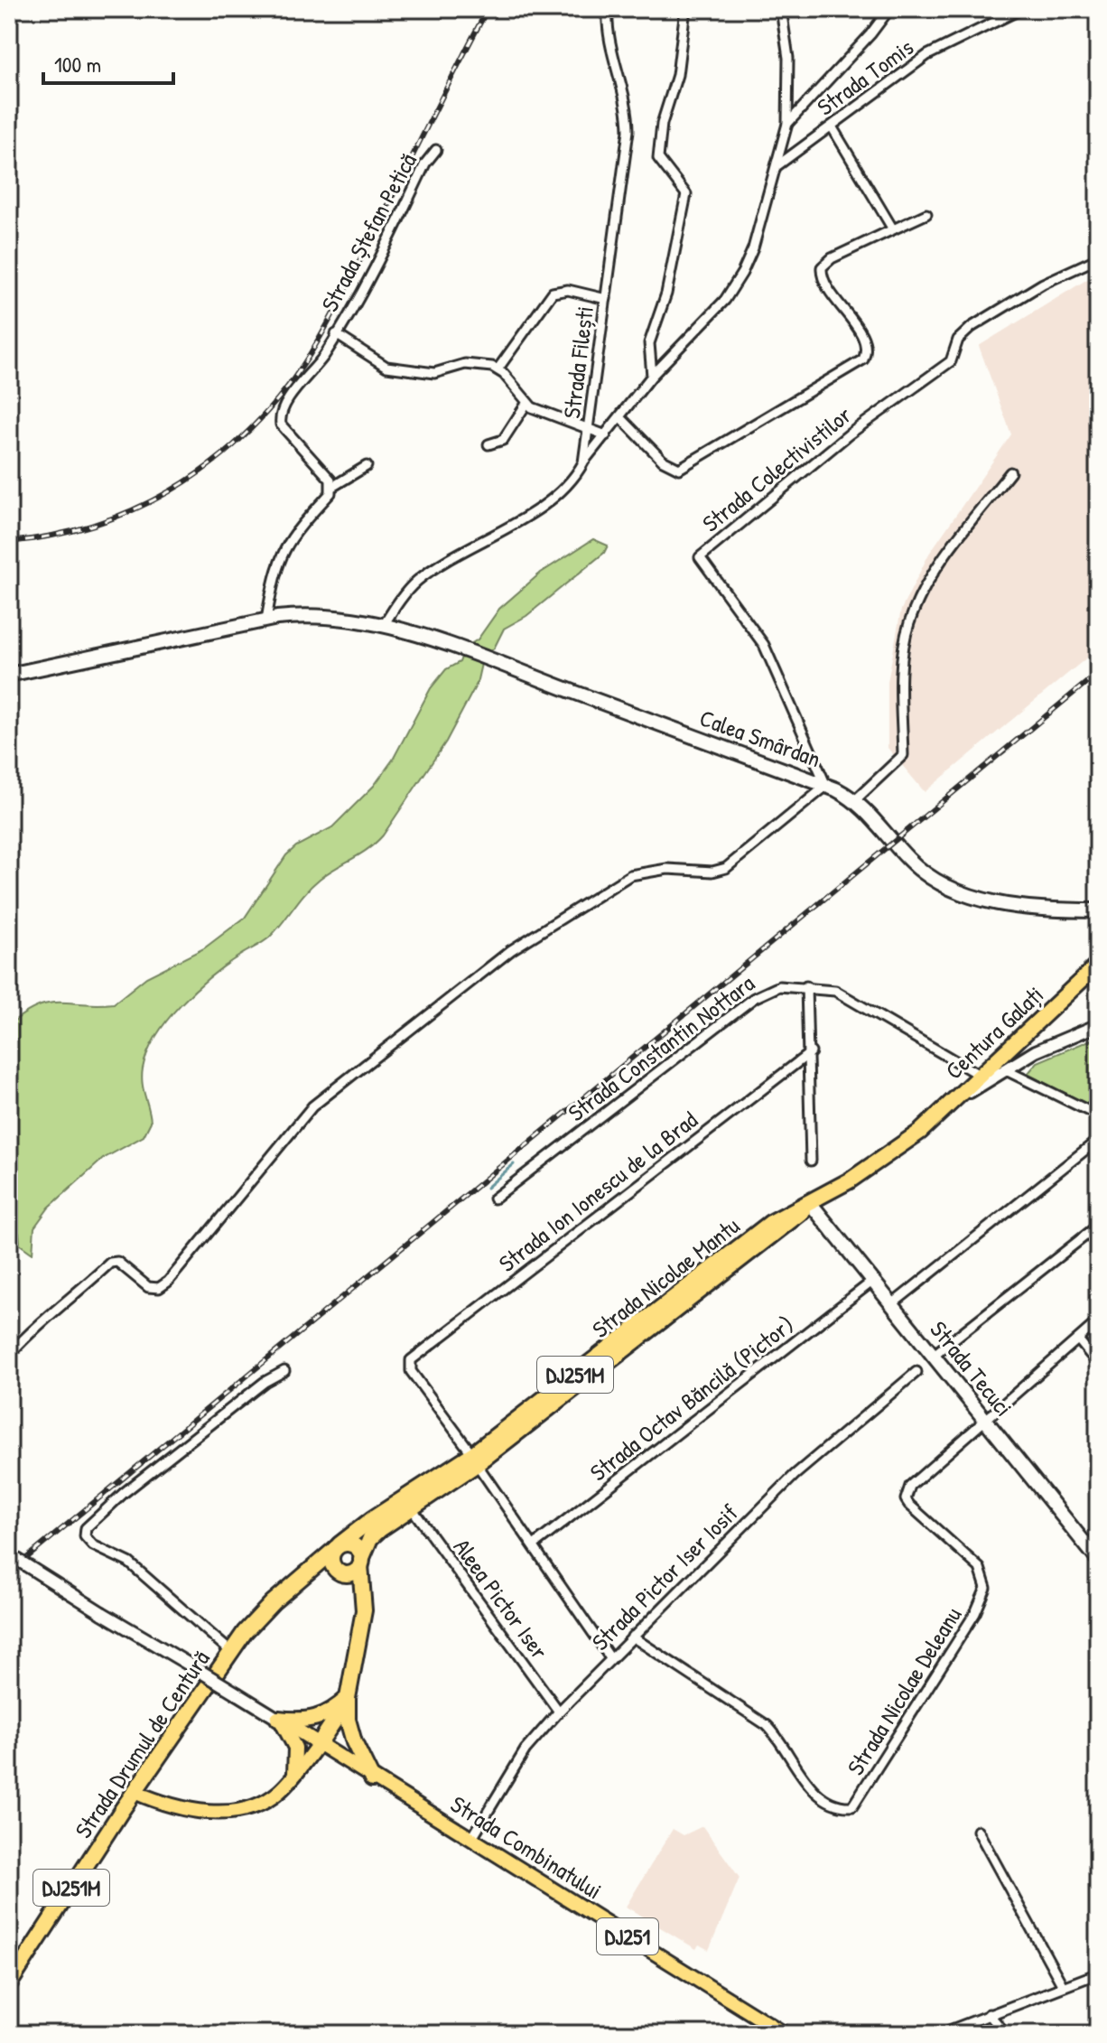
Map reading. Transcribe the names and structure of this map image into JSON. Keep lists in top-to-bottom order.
{
  "streets": {
    "highway": ["Centura Galați", "DJ251M", "Strada Drumul de Centură"],
    "main road": [
      "Calea Smârdan",
      "Strada Tecuci",
      "Strada Combinatului",
      "DJ251"
    ],
    "street": [
      "Strada Tomis",
      "Strada Ștefan Petică",
      "Strada Filești",
      "Strada Colectivistilor",
      "Strada Constantin Nottara",
      "Strada Ion Ionescu de la Brad",
      "Strada Octav Băncilă (Pictor)",
      "Strada Pictor Iser Iosif",
      "Aleea Pictor Iser",
      "Strada Nicolae Deleanu"
    ]
  },
  "crossings": [
    ["Strada Filești", "Calea Smârdan"],
    ["Strada Colectivistilor", "Calea Smârdan"],
    ["Centura Galați", "Strada Constantin Nottara"],
    ["Centura Galați", "DJ251M"],
    ["Strada Ion Ionescu de la Brad", "DJ251M"],
    ["Strada Tecuci", "DJ251M"],
    ["Strada Tecuci", "Strada Octav Băncilă (Pictor)"],
    ["Strada Tecuci", "Strada Nicolae Deleanu"],
    ["DJ251M", "Aleea Pictor Iser"],
    ["DJ251M", "Strada Drumul de Centură"],
    ["Strada Pictor Iser Iosif", "Aleea Pictor Iser"],
    ["Strada Pictor Iser Iosif", "Strada Nicolae Deleanu"],
    ["Strada Pictor Iser Iosif", "Strada Combinatului"]
  ],
  "scale_bar": "100 m"
}
